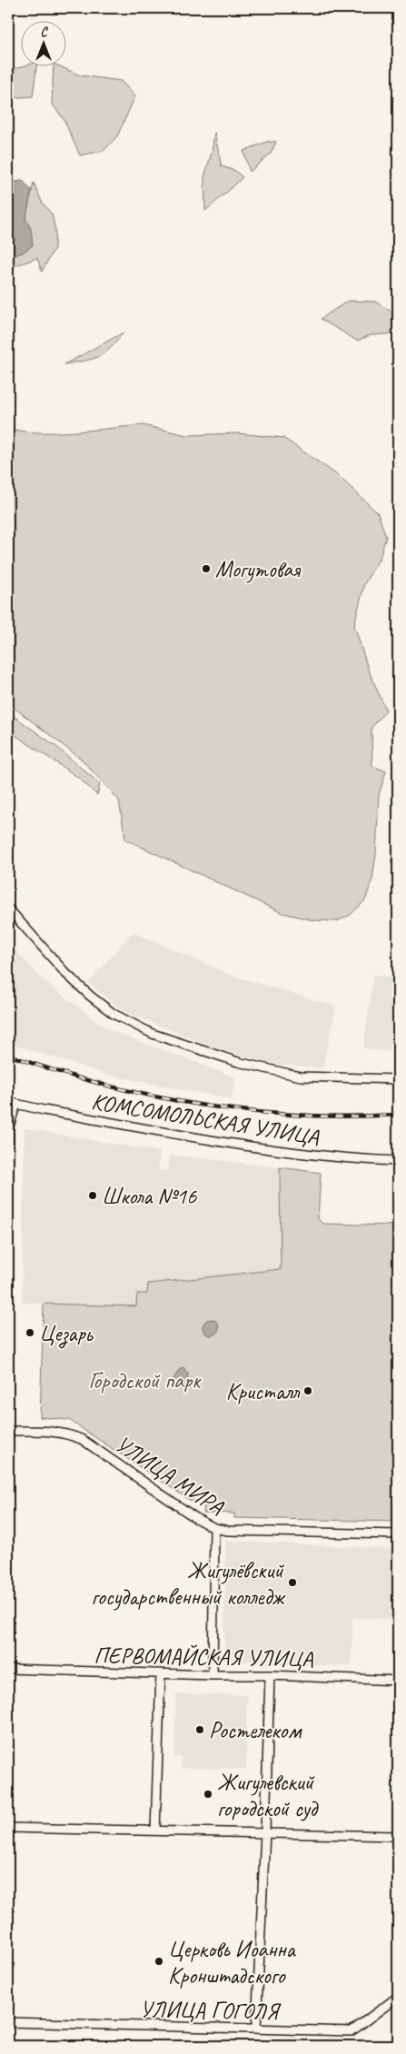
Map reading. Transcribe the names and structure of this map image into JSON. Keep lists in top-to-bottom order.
{
  "streets": {
    "street": [
      "КОМСОМОЛЬСКАЯ УЛИЦА",
      "УЛИЦА МИРА",
      "ПЕРВОМАЙСКАЯ УЛИЦА",
      "УЛИЦА ГОГОЛЯ"
    ]
  },
  "parks": ["Городской парк"],
  "places": [
    "Могутовая",
    "Школа №16",
    "Цезарь",
    "Кристалл",
    "Жигулёвский государственный колледж",
    "Ростелеком",
    "Жигулевский городской суд",
    "Церковь Иоанна Кронштадского"
  ],
  "north": "top"
}
